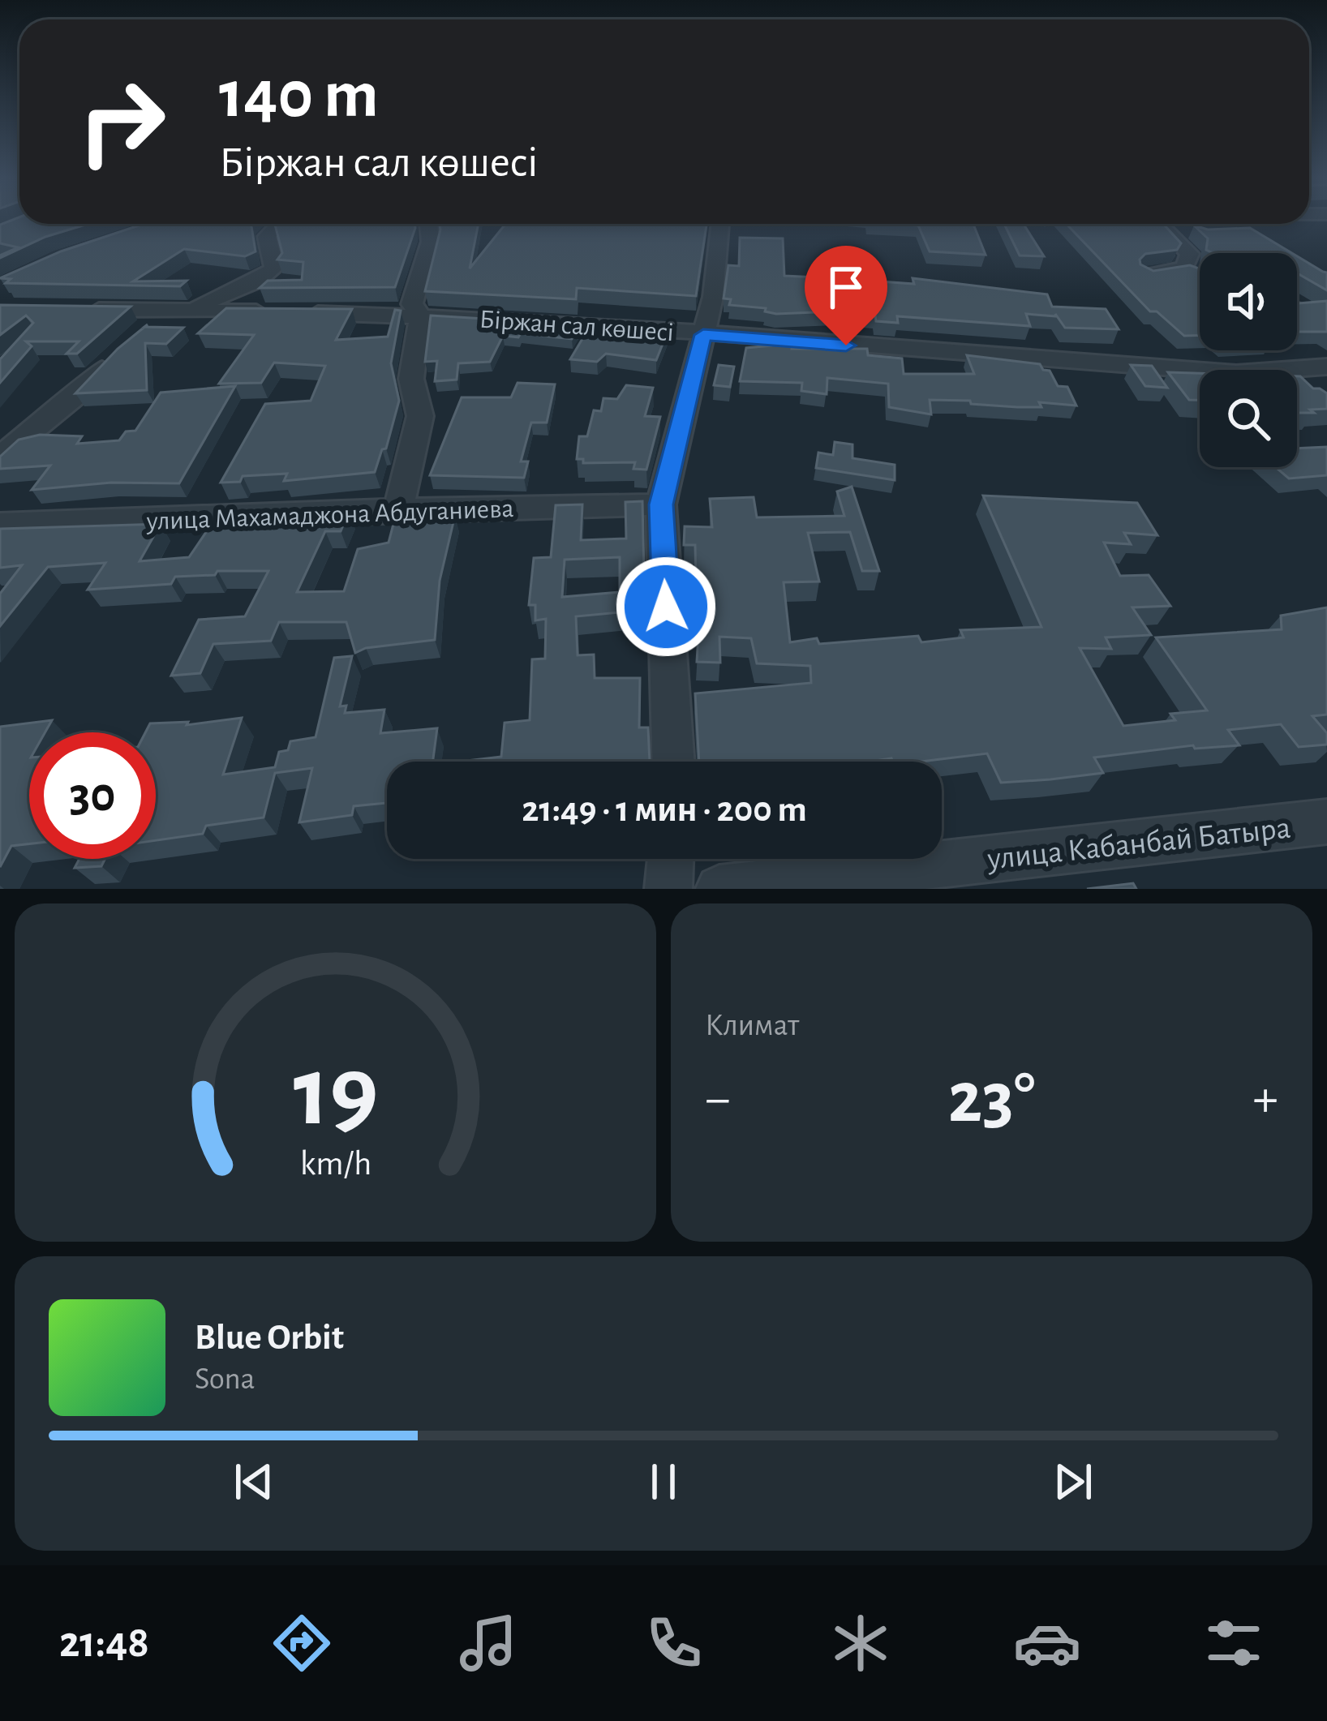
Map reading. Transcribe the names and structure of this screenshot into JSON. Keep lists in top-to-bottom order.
{
  "streets": {
    "street": ["Біржан сал көшесі", "улица Махамаджона Абдуганиева", "улица Кабанбай Батыра"]
  },
  "page": {
    "turn": ["140 m", "Біржан сал көшесі"],
    "limit": "30",
    "trip": "21:49 · 1 мин · 200 m",
    "tile": "Климат",
    "heat": ["−", "23°", "+"],
    "song": ["Blue Orbit", "Sona"],
    "tabs": "21:48",
    "gauge": ["19", "km/h"]
  }
}
